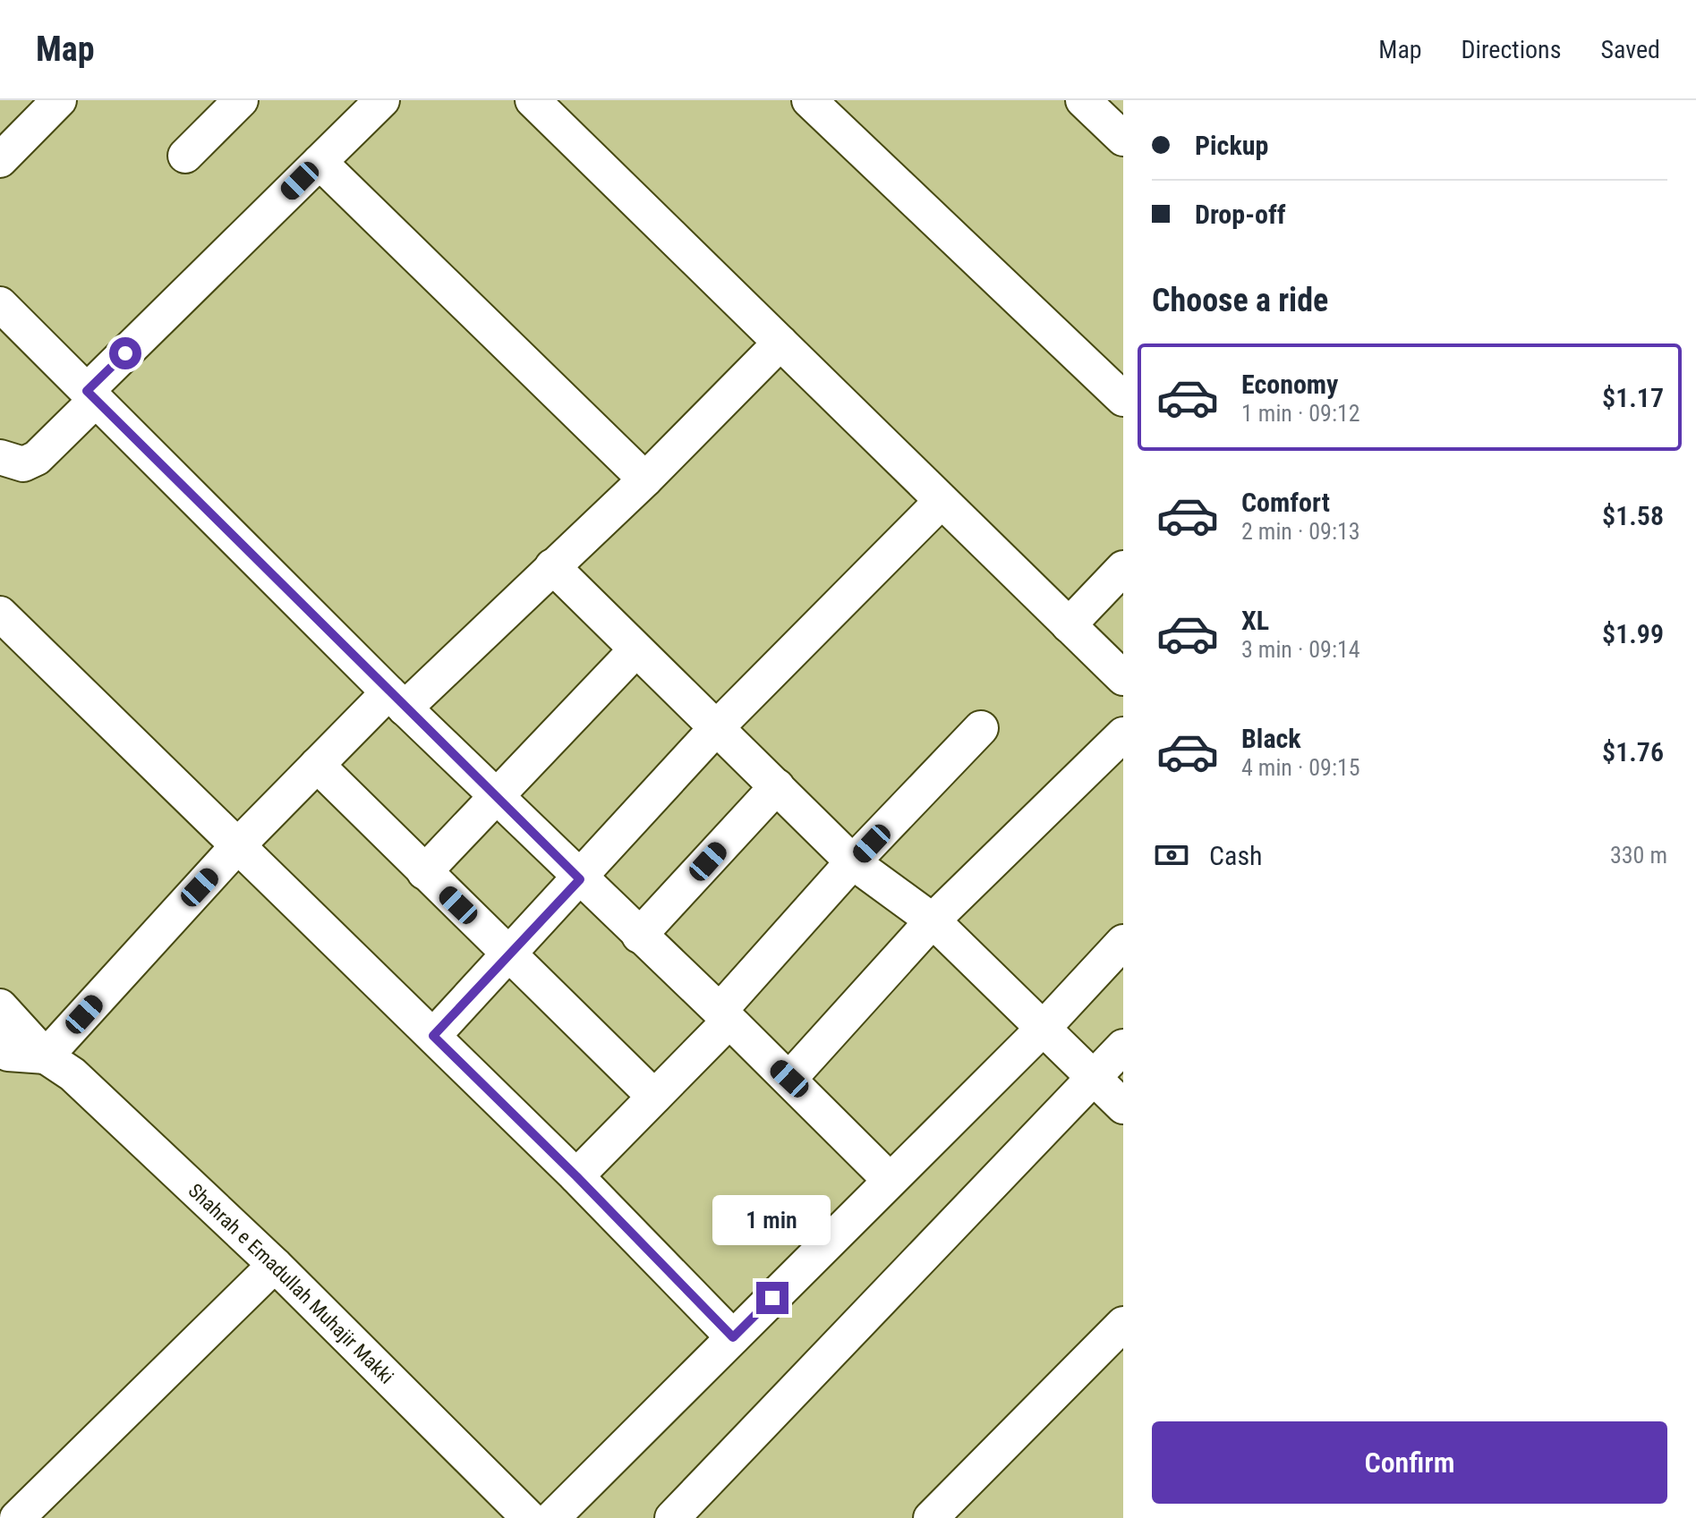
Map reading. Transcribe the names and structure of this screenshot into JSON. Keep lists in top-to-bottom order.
{
  "streets": {
    "street": ["Shahrah e Emadullah Muhajir Makki"]
  },
  "page": {
    "header": "Map",
    "nav": ["Map", "Directions", "Saved"],
    "banner": ["Pickup", "Drop-off"],
    "heading": "Choose a ride",
    "list": [
      {
        "name": "Economy",
        "note": "1 min · 09:12",
        "value": "$1.17"
      },
      {
        "name": "Comfort",
        "note": "2 min · 09:13",
        "value": "$1.58"
      },
      {
        "name": "XL",
        "note": "3 min · 09:14",
        "value": "$1.99"
      },
      {
        "name": "Black",
        "note": "4 min · 09:15",
        "value": "$1.76"
      }
    ],
    "pay": ["Cash", "330 m"],
    "bubble": "1 min",
    "buttons": "Confirm"
  }
}
